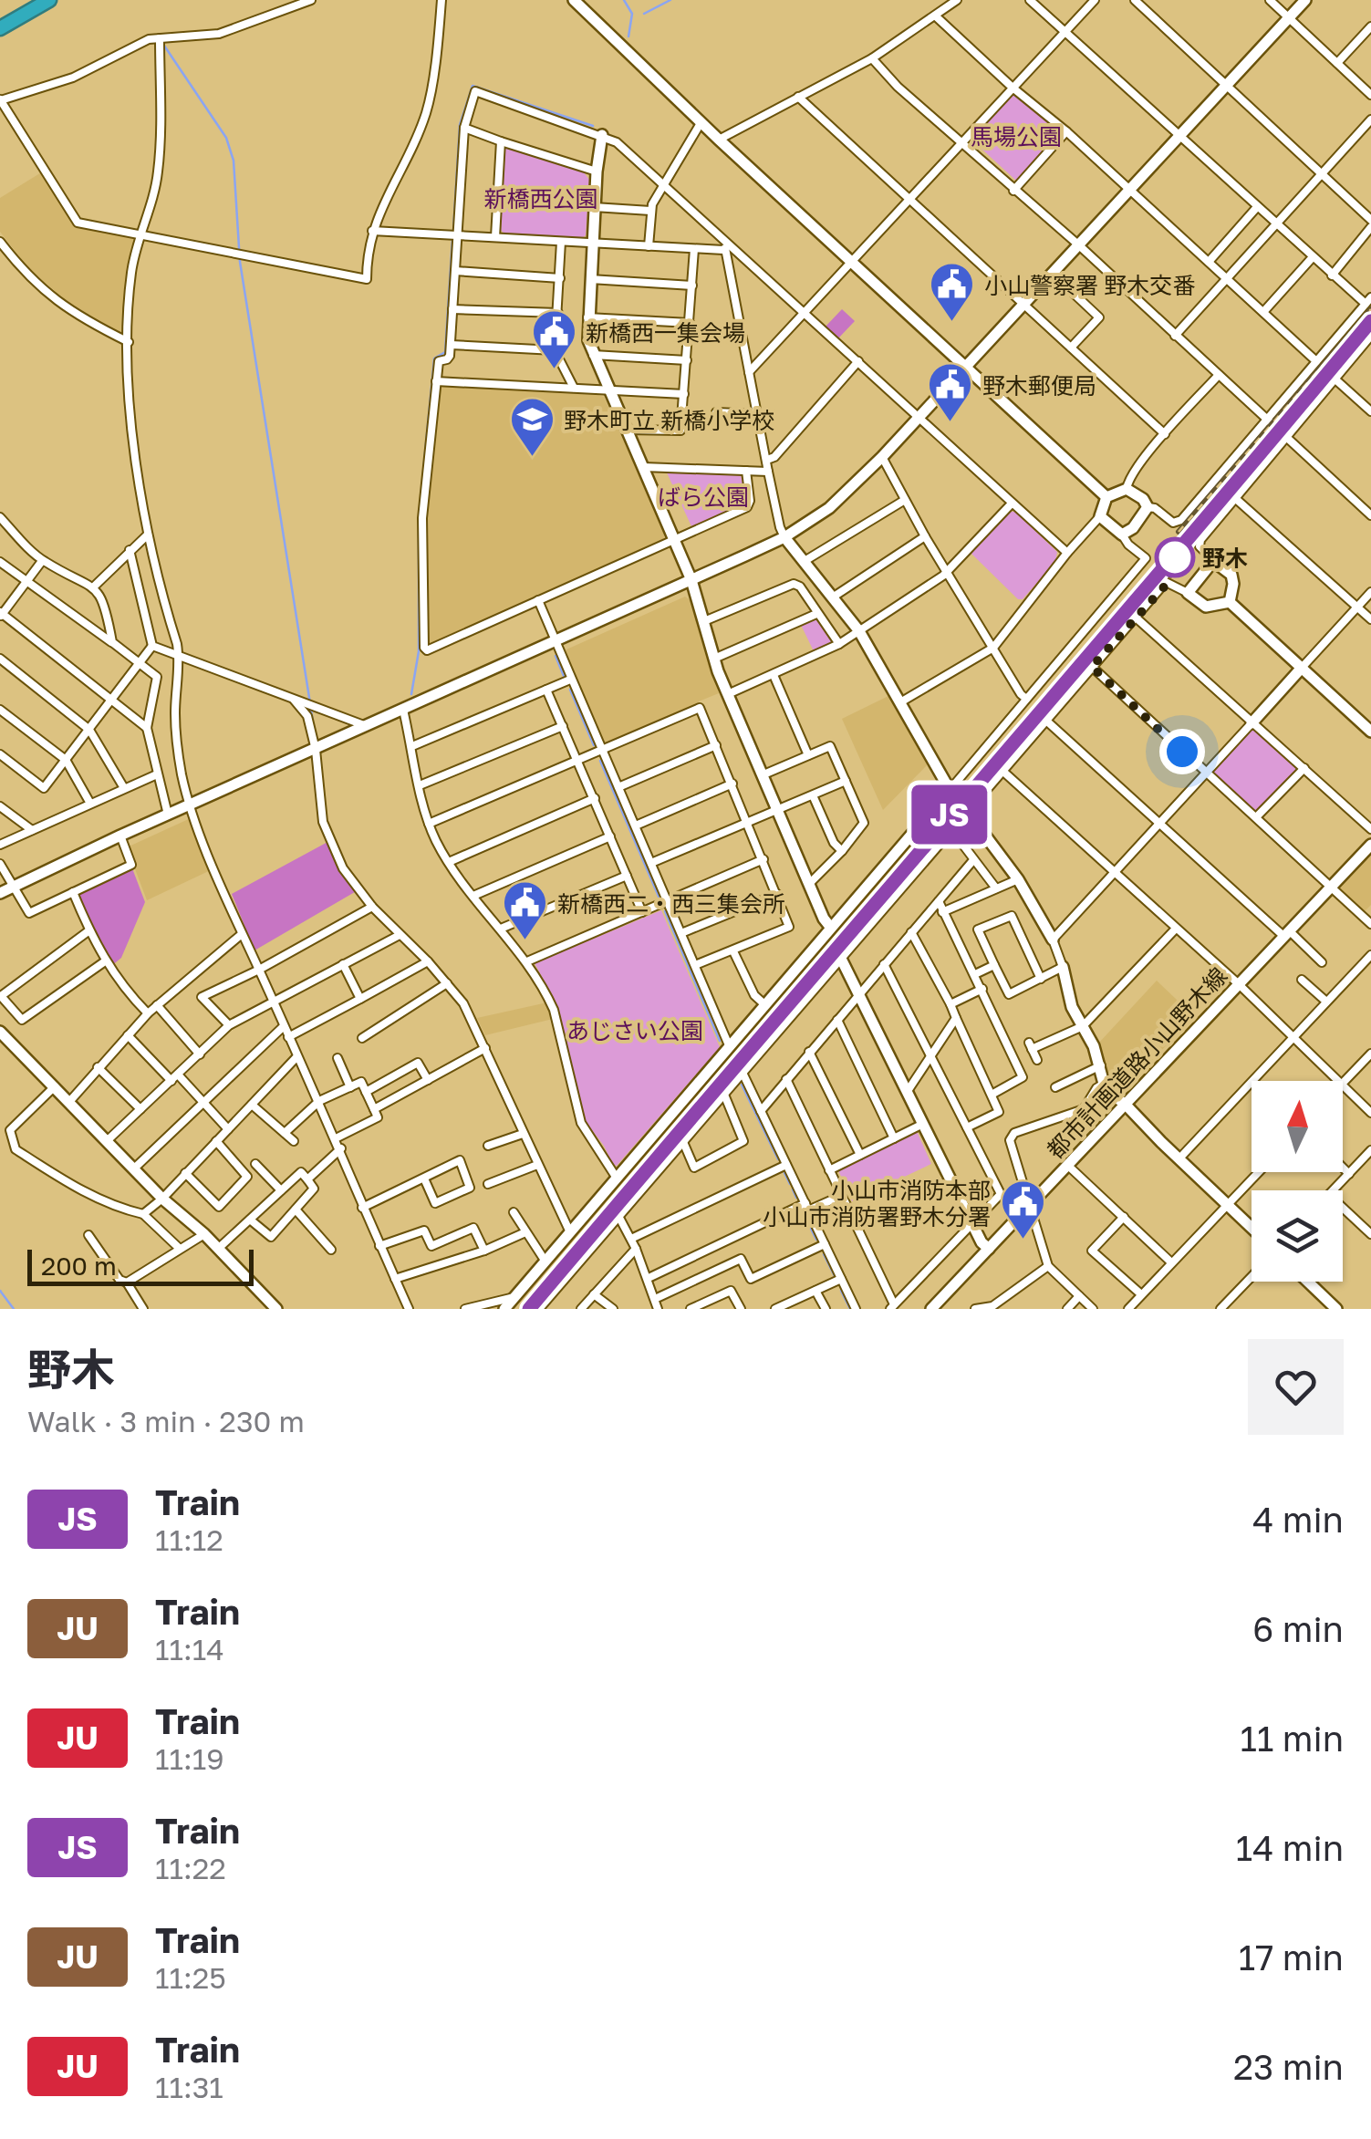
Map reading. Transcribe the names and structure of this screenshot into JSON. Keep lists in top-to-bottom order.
{
  "streets": {
    "street": ["都市計画道路小山野木線"]
  },
  "parks": [
    "馬場公園",
    "新橋西公園",
    "ばら公園",
    "あじさい公園"
  ],
  "places": {
    "public building": [
      "小山警察署 野木交番",
      "新橋西一集会場",
      "野木郵便局",
      "新橋西二・西三集会所",
      "小山市消防本部 小山市消防署野木分署"
    ],
    "school or university": ["野木町立 新橋小学校"],
    "other": ["野木"]
  },
  "scale_bar": "200 m",
  "north": "top",
  "page": {
    "on_map": "JS",
    "scale": "200 m",
    "heading": ["野木", "Walk · 3 min · 230 m"],
    "list": [
      {
        "mark": "JS",
        "name": "Train",
        "note": "11:12",
        "value": "4 min"
      },
      {
        "mark": "JU",
        "name": "Train",
        "note": "11:14",
        "value": "6 min"
      },
      {
        "mark": "JU",
        "name": "Train",
        "note": "11:19",
        "value": "11 min"
      },
      {
        "mark": "JS",
        "name": "Train",
        "note": "11:22",
        "value": "14 min"
      },
      {
        "mark": "JU",
        "name": "Train",
        "note": "11:25",
        "value": "17 min"
      },
      {
        "mark": "JU",
        "name": "Train",
        "note": "11:31",
        "value": "23 min"
      }
    ]
  }
}
